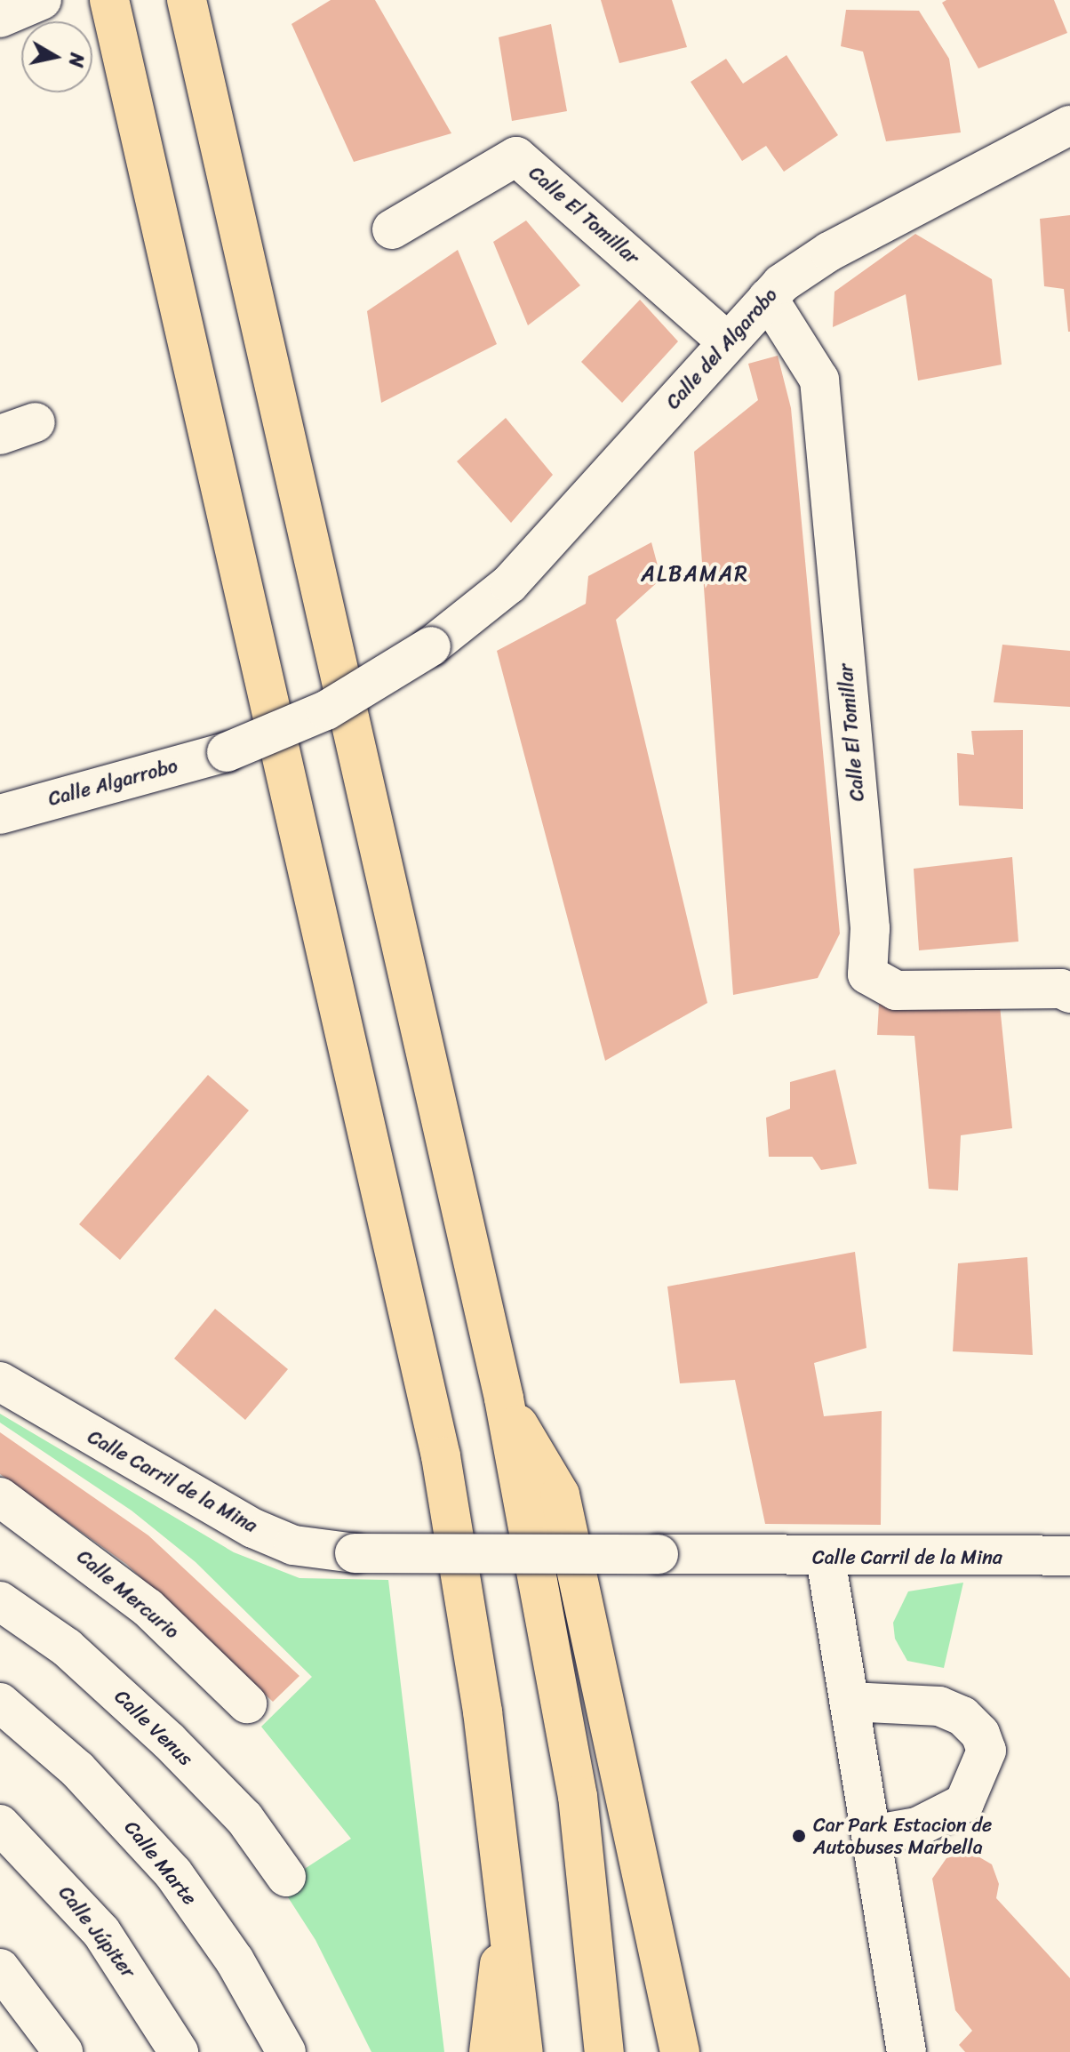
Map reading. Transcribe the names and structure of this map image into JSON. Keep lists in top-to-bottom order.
{
  "streets": {
    "street": [
      "Calle El Tomillar",
      "Calle del Algarobo",
      "Calle Algarrobo",
      "Calle Carril de la Mina",
      "Calle Mercurio",
      "Calle Venus",
      "Calle Marte",
      "Calle Júpiter"
    ]
  },
  "crossings": [
    ["Calle El Tomillar", "Calle del Algarobo"],
    ["Calle del Algarobo", "Calle Algarrobo"]
  ],
  "districts": ["ALBAMAR"],
  "places": ["Car Park Estacion de Autobuses Marbella"],
  "north": "right"
}
